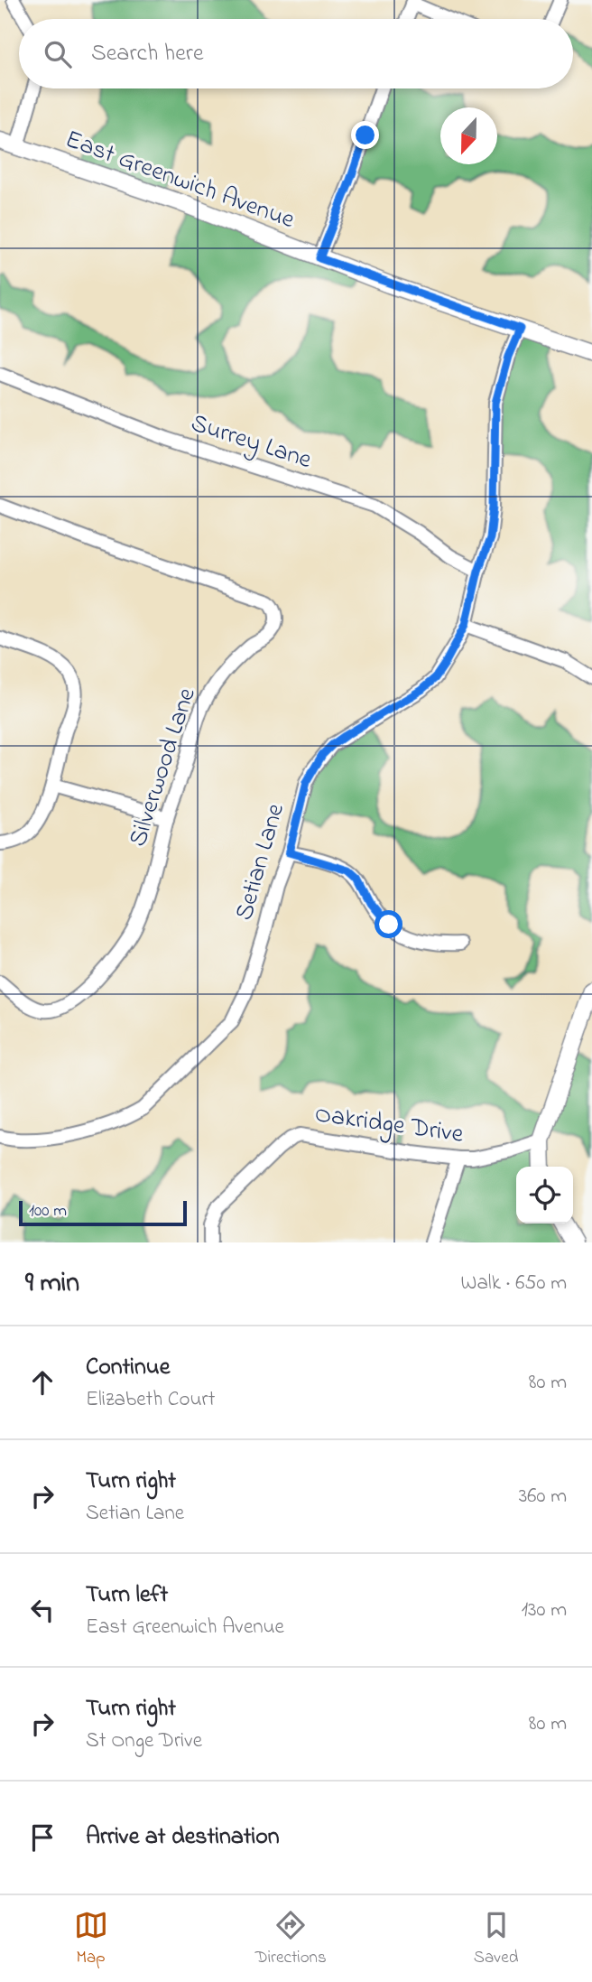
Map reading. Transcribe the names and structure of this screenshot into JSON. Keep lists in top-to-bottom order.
{
  "streets": {
    "street": [
      "East Greenwich Avenue",
      "Surrey Lane",
      "Silverwood Lane",
      "Setian Lane",
      "Oakridge Drive"
    ]
  },
  "crossings": [
    ["East Greenwich Avenue", "Setian Lane"],
    ["Surrey Lane", "Setian Lane"]
  ],
  "scale_bar": "100 m",
  "north": "bottom",
  "page": {
    "search": "Search here",
    "scale": "100 m",
    "heading": ["9 min", "Walk · 650 m"],
    "list": [
      ["Continue", "Elizabeth Court", "80 m"],
      ["Turn right", "Setian Lane", "360 m"],
      ["Turn left", "East Greenwich Avenue", "130 m"],
      ["Turn right", "St Onge Drive", "80 m"],
      "Arrive at destination"
    ],
    "nav": ["Map", "Directions", "Saved"]
  }
}
